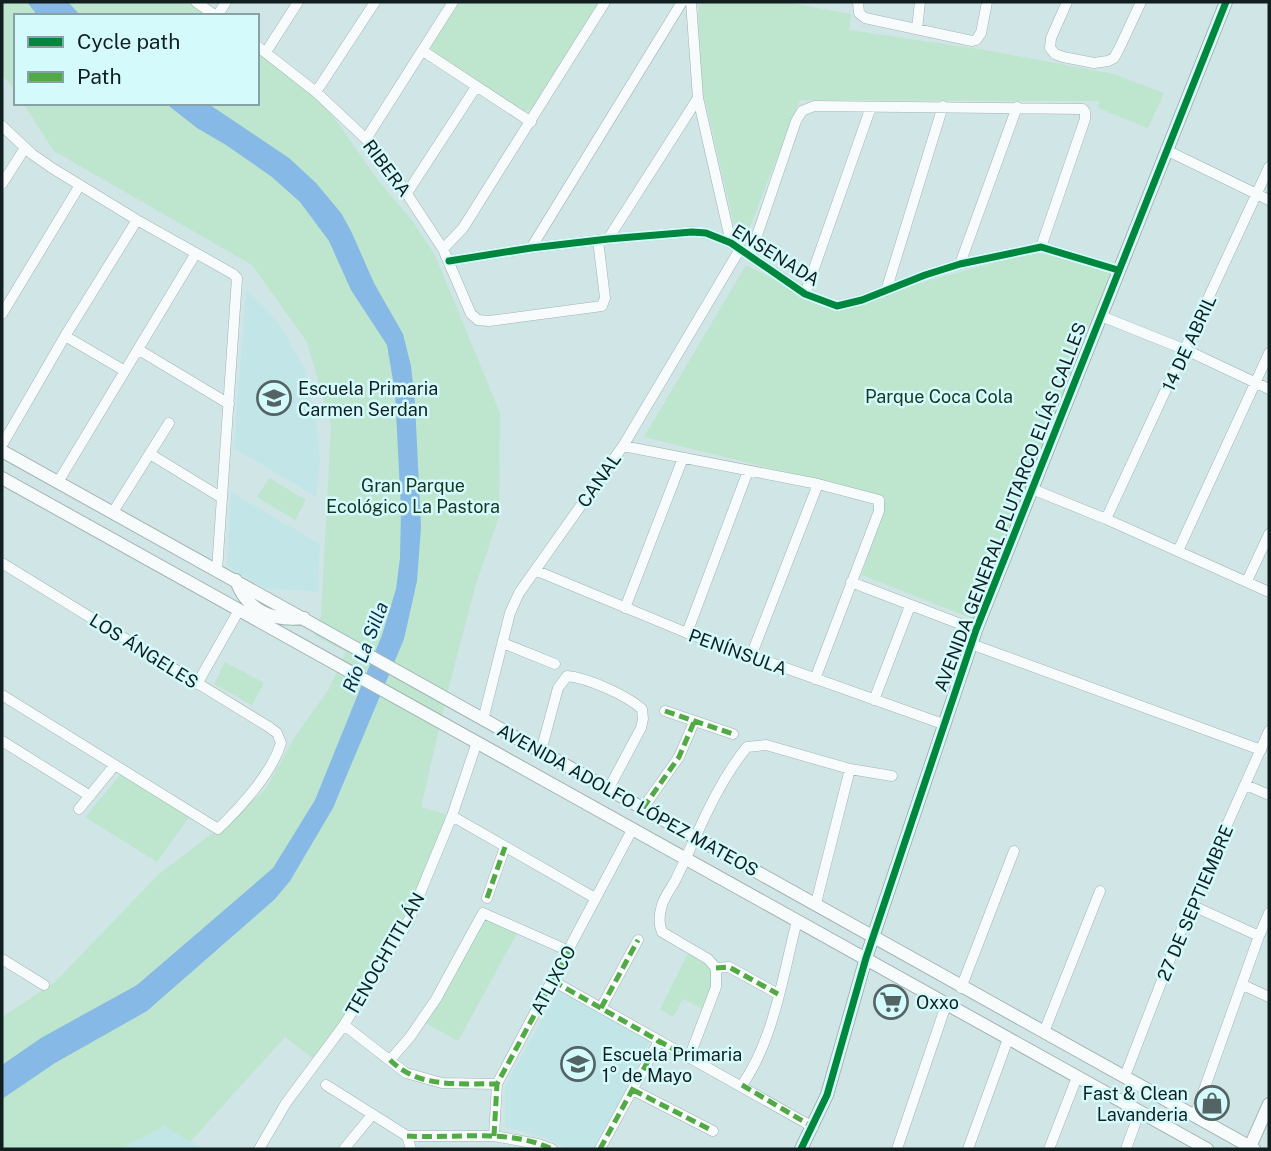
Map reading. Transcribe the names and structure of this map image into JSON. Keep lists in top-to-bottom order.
{
  "streets": {
    "main road": ["AVENIDA GENERAL PLUTARCO ELÍAS CALLES", "AVENIDA ADOLFO LÓPEZ MATEOS"],
    "street": [
      "RIBERA",
      "ENSENADA",
      "14 DE ABRIL",
      "CANAL",
      "LOS ÁNGELES",
      "PENÍNSULA",
      "27 DE SEPTIEMBRE",
      "TENOCHTITLÁN",
      "ATLIXCO"
    ]
  },
  "crossings": [
    ["RIBERA", "ENSENADA"],
    ["ENSENADA", "CANAL"],
    ["ENSENADA", "AVENIDA GENERAL PLUTARCO ELÍAS CALLES"],
    ["CANAL", "PENÍNSULA"],
    ["CANAL", "AVENIDA ADOLFO LÓPEZ MATEOS"],
    ["AVENIDA GENERAL PLUTARCO ELÍAS CALLES", "PENÍNSULA"],
    ["AVENIDA GENERAL PLUTARCO ELÍAS CALLES", "AVENIDA ADOLFO LÓPEZ MATEOS"],
    ["AVENIDA ADOLFO LÓPEZ MATEOS", "27 DE SEPTIEMBRE"],
    ["AVENIDA ADOLFO LÓPEZ MATEOS", "TENOCHTITLÁN"],
    ["AVENIDA ADOLFO LÓPEZ MATEOS", "ATLIXCO"]
  ],
  "water": ["Río La Silla"],
  "parks": ["Parque Coca Cola", "Gran Parque Ecológico La Pastora"],
  "places": {
    "school or university": ["Escuela Primaria Carmen Serdan", "Escuela Primaria 1° de Mayo"],
    "supermarket": ["Oxxo"],
    "shop": ["Fast & Clean Lavanderia"]
  },
  "legend": ["Cycle path", "Path"]
}
